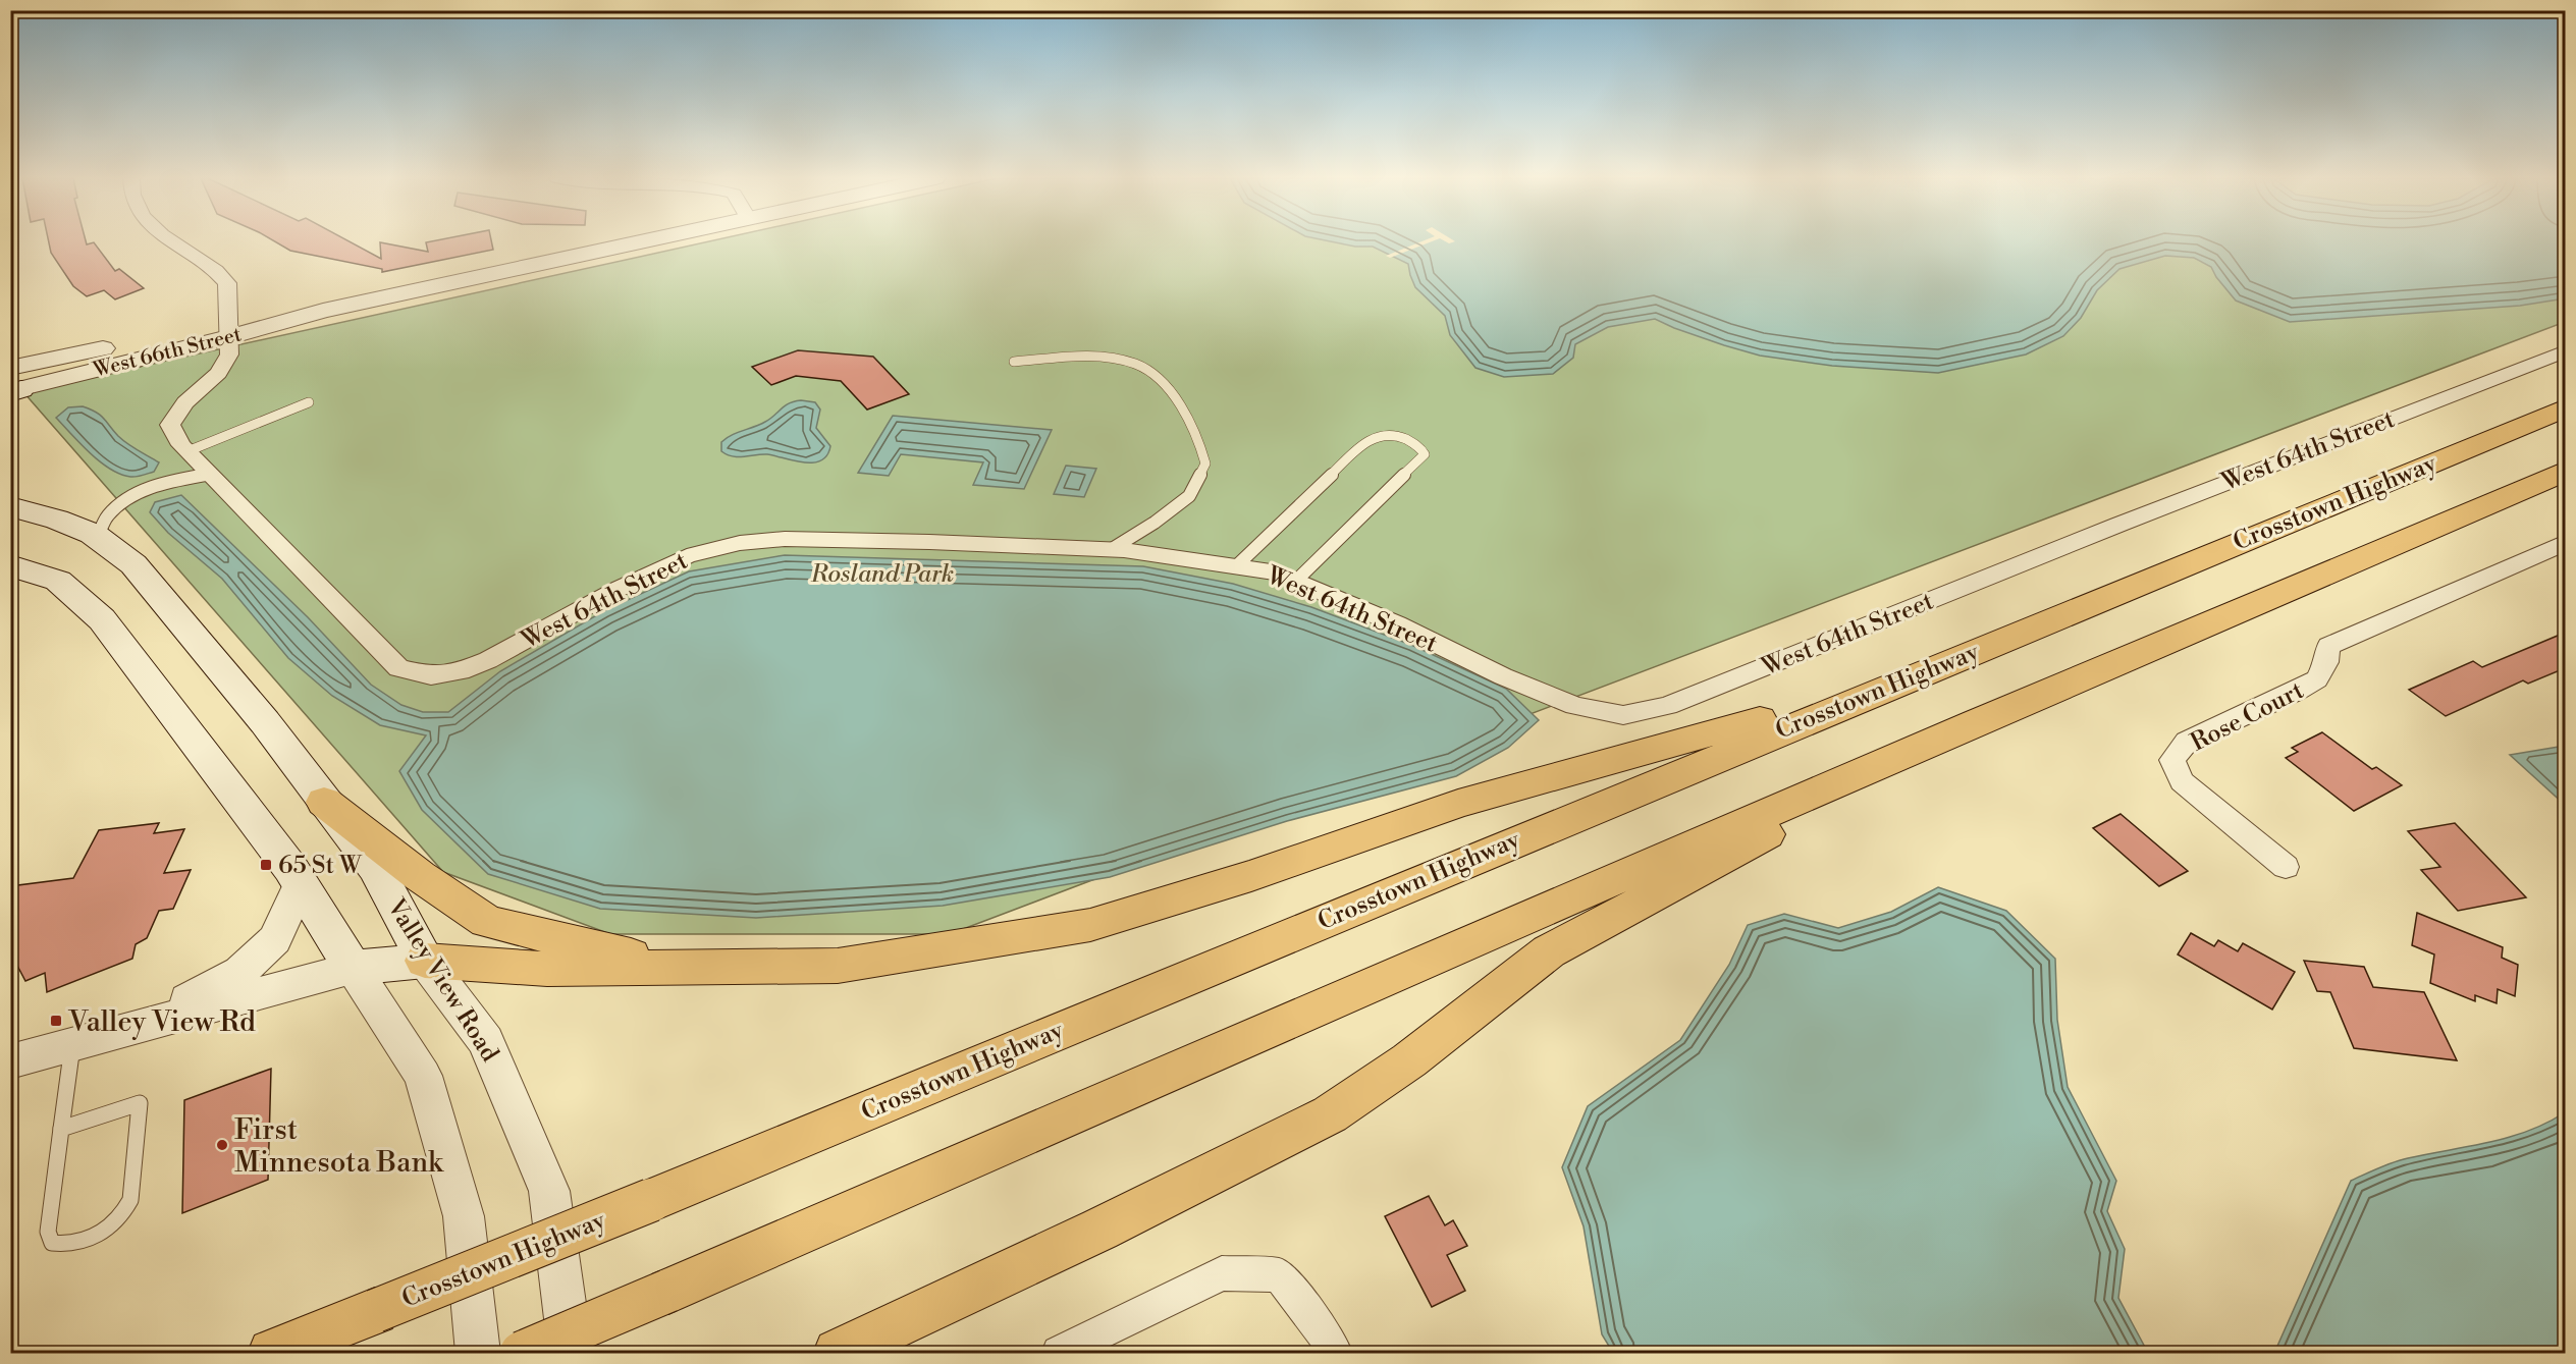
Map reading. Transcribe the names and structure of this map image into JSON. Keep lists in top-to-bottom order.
{
  "streets": {
    "highway": ["Crosstown Highway"],
    "main road": ["Valley View Road"],
    "street": ["West 66th Street", "West 64th Street", "Rose Court"]
  },
  "crossings": [
    ["West 66th Street", "West 64th Street"]
  ],
  "parks": ["Rosland Park"],
  "places": {
    "transit": ["65 St W", "Valley View Rd"],
    "other": ["First Minnesota Bank"]
  }
}
